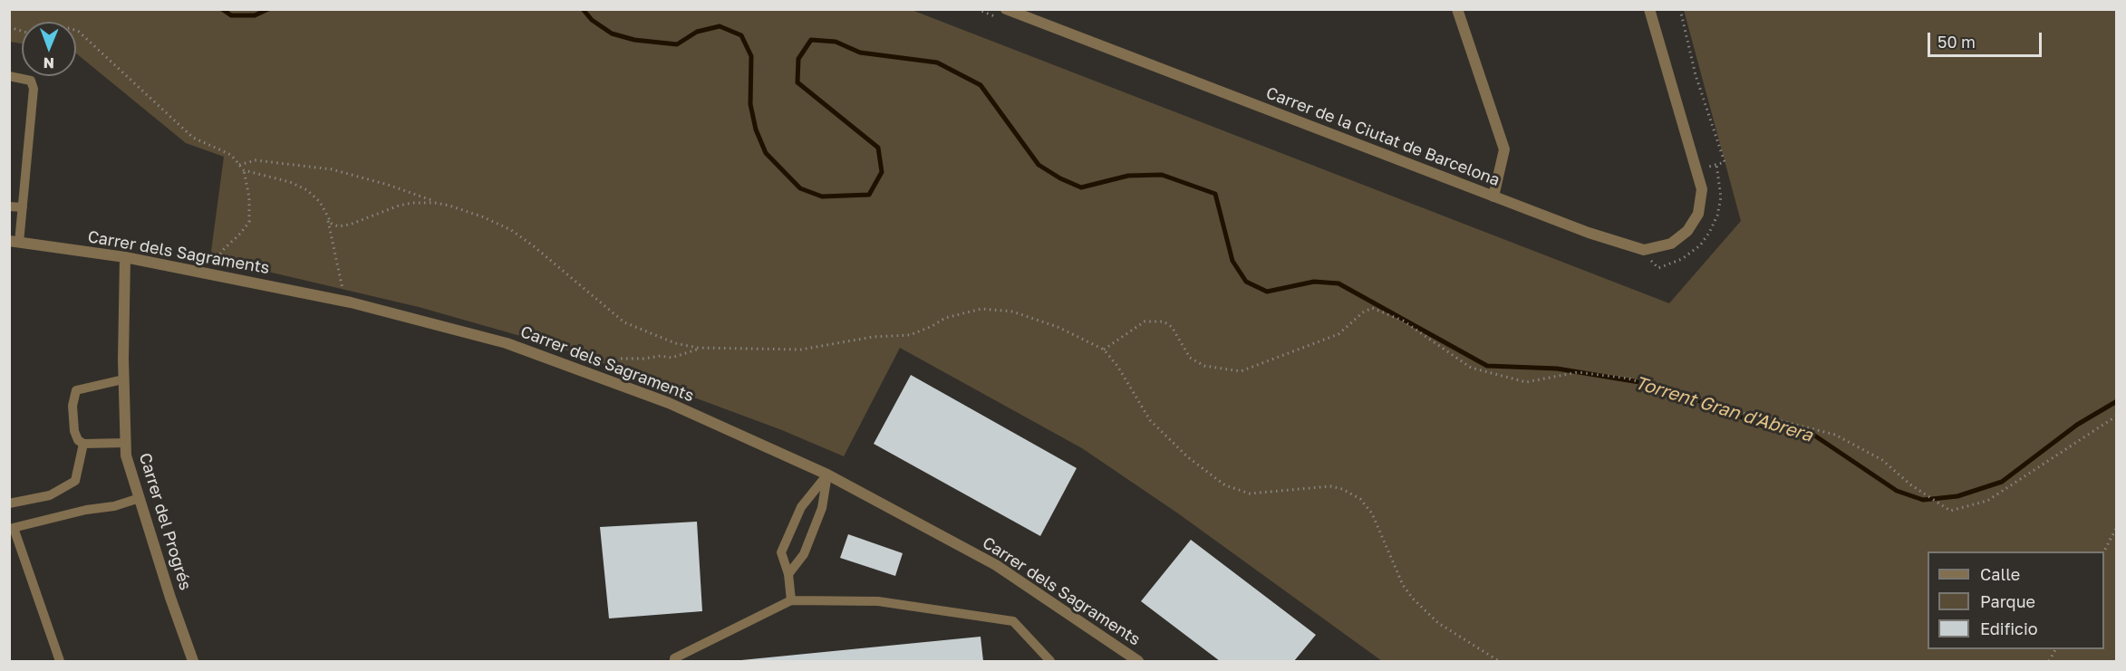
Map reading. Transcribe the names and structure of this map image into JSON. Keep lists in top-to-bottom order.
{
  "streets": {
    "street": ["Carrer de la Ciutat de Barcelona", "Carrer dels Sagraments", "Carrer del Progrés"]
  },
  "crossings": [
    ["Carrer dels Sagraments", "Carrer del Progrés"]
  ],
  "water": ["Torrent Gran d'Abrera"],
  "legend": ["Calle", "Parque", "Edificio"],
  "scale_bar": "50 m",
  "north": "bottom"
}
